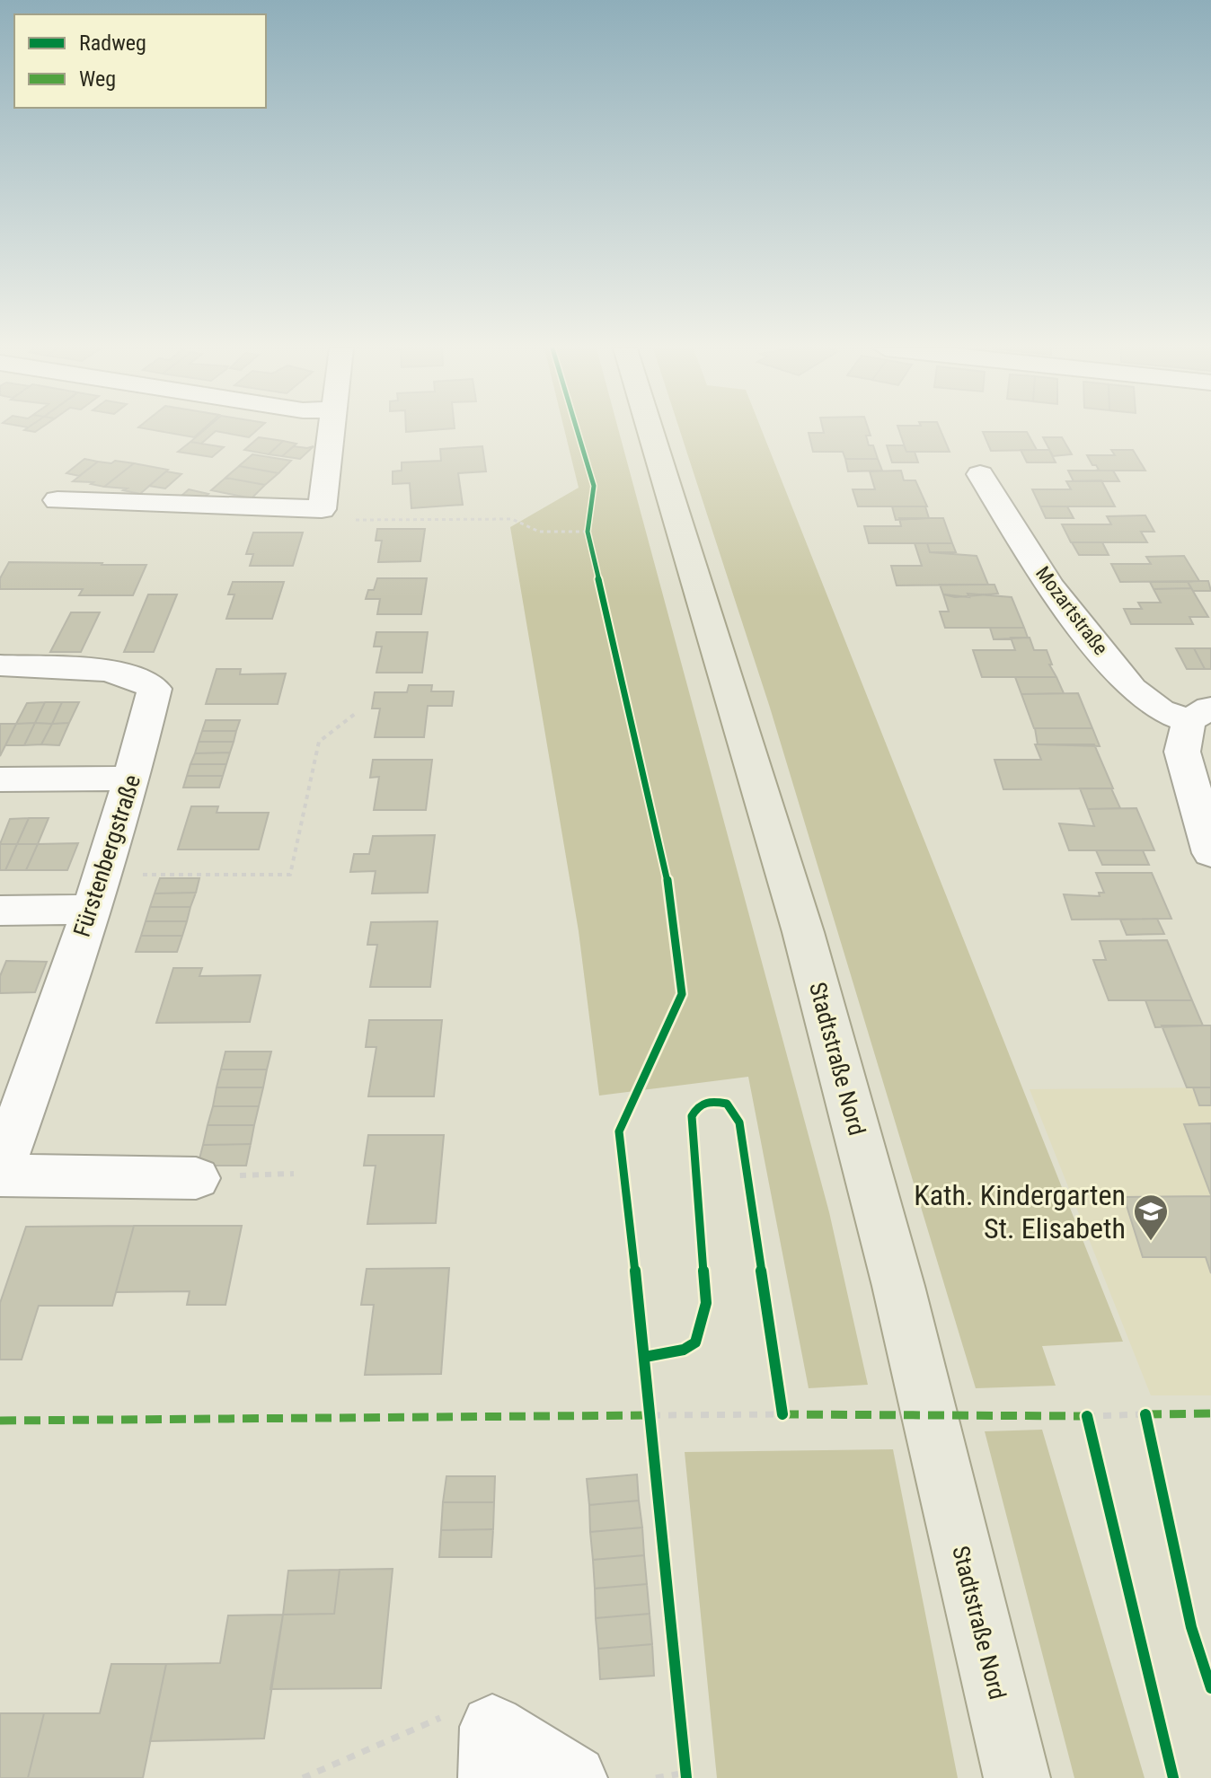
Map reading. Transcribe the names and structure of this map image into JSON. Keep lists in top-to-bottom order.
{
  "streets": {
    "main road": ["Stadtstraße Nord"],
    "street": ["Mozartstraße", "Fürstenbergstraße"]
  },
  "places": {
    "school or university": ["Kath. Kindergarten St. Elisabeth"]
  },
  "legend": ["Radweg", "Weg"]
}
